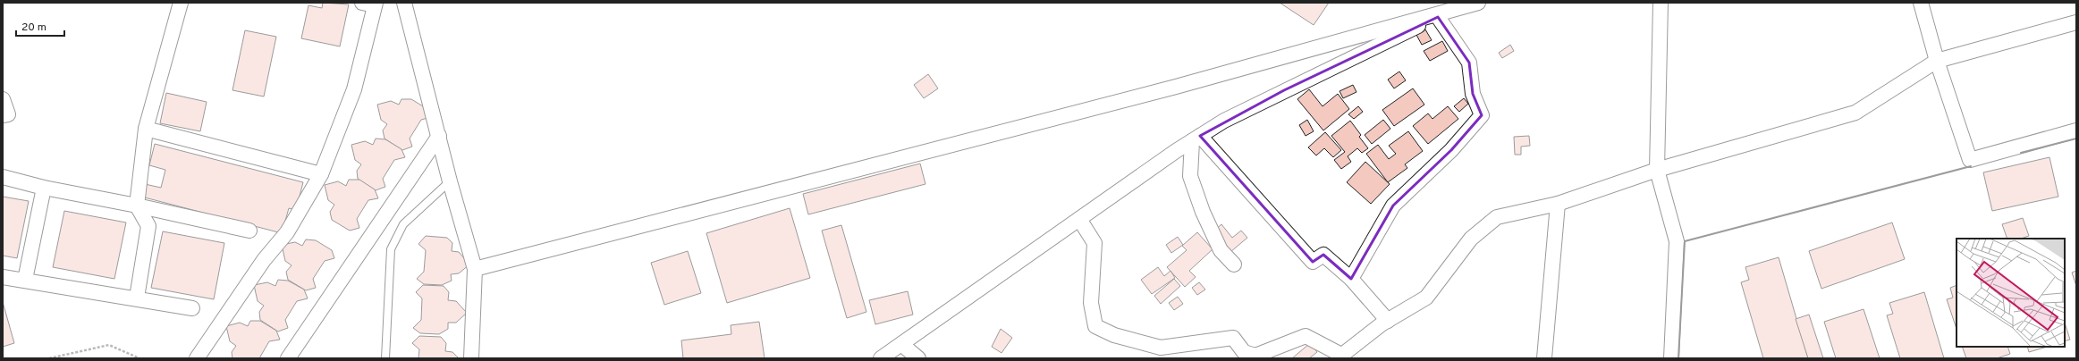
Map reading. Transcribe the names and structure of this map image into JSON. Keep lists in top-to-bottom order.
{
  "scale_bar": "20 m"
}
